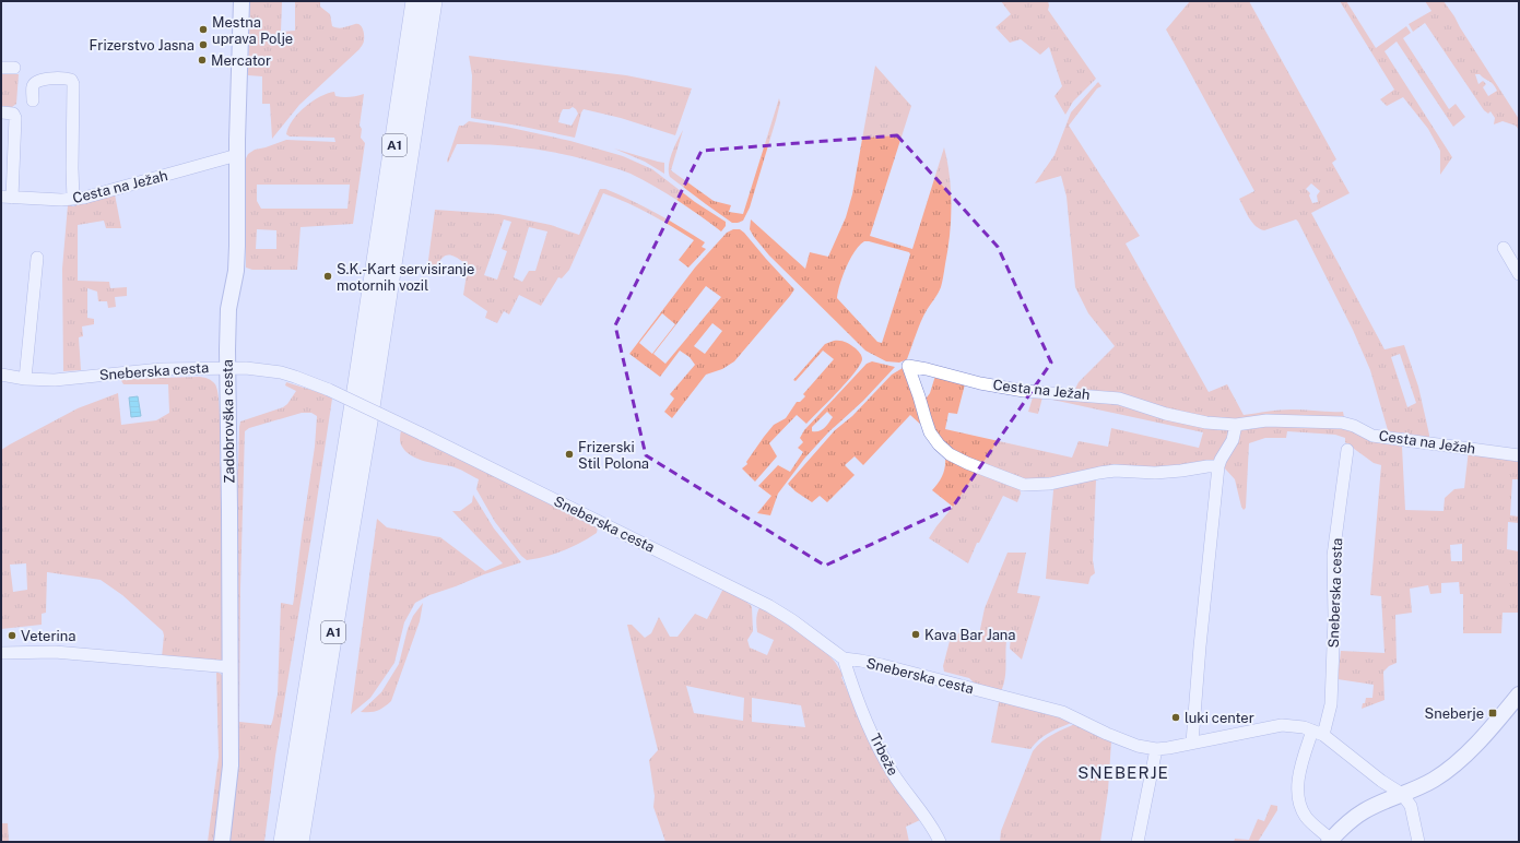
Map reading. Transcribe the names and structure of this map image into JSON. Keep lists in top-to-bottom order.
{
  "streets": {
    "highway": ["A1"],
    "main road": ["Zadobrovška cesta"],
    "street": ["Cesta na Ježah", "Sneberska cesta", "Trbeže"]
  },
  "crossings": [
    ["Cesta na Ježah", "Zadobrovška cesta"],
    ["Sneberska cesta", "Zadobrovška cesta"],
    ["Sneberska cesta", "Trbeže"]
  ],
  "districts": ["SNEBERJE"],
  "places": {
    "other": [
      "Mestna uprava Polje",
      "Frizerstvo Jasna",
      "Mercator",
      "S.K.-Kart servisiranje motornih vozil",
      "Frizerski Stil Polona",
      "Kava Bar Jana",
      "Veterina",
      "luki center"
    ],
    "transit": ["Sneberje"]
  }
}
